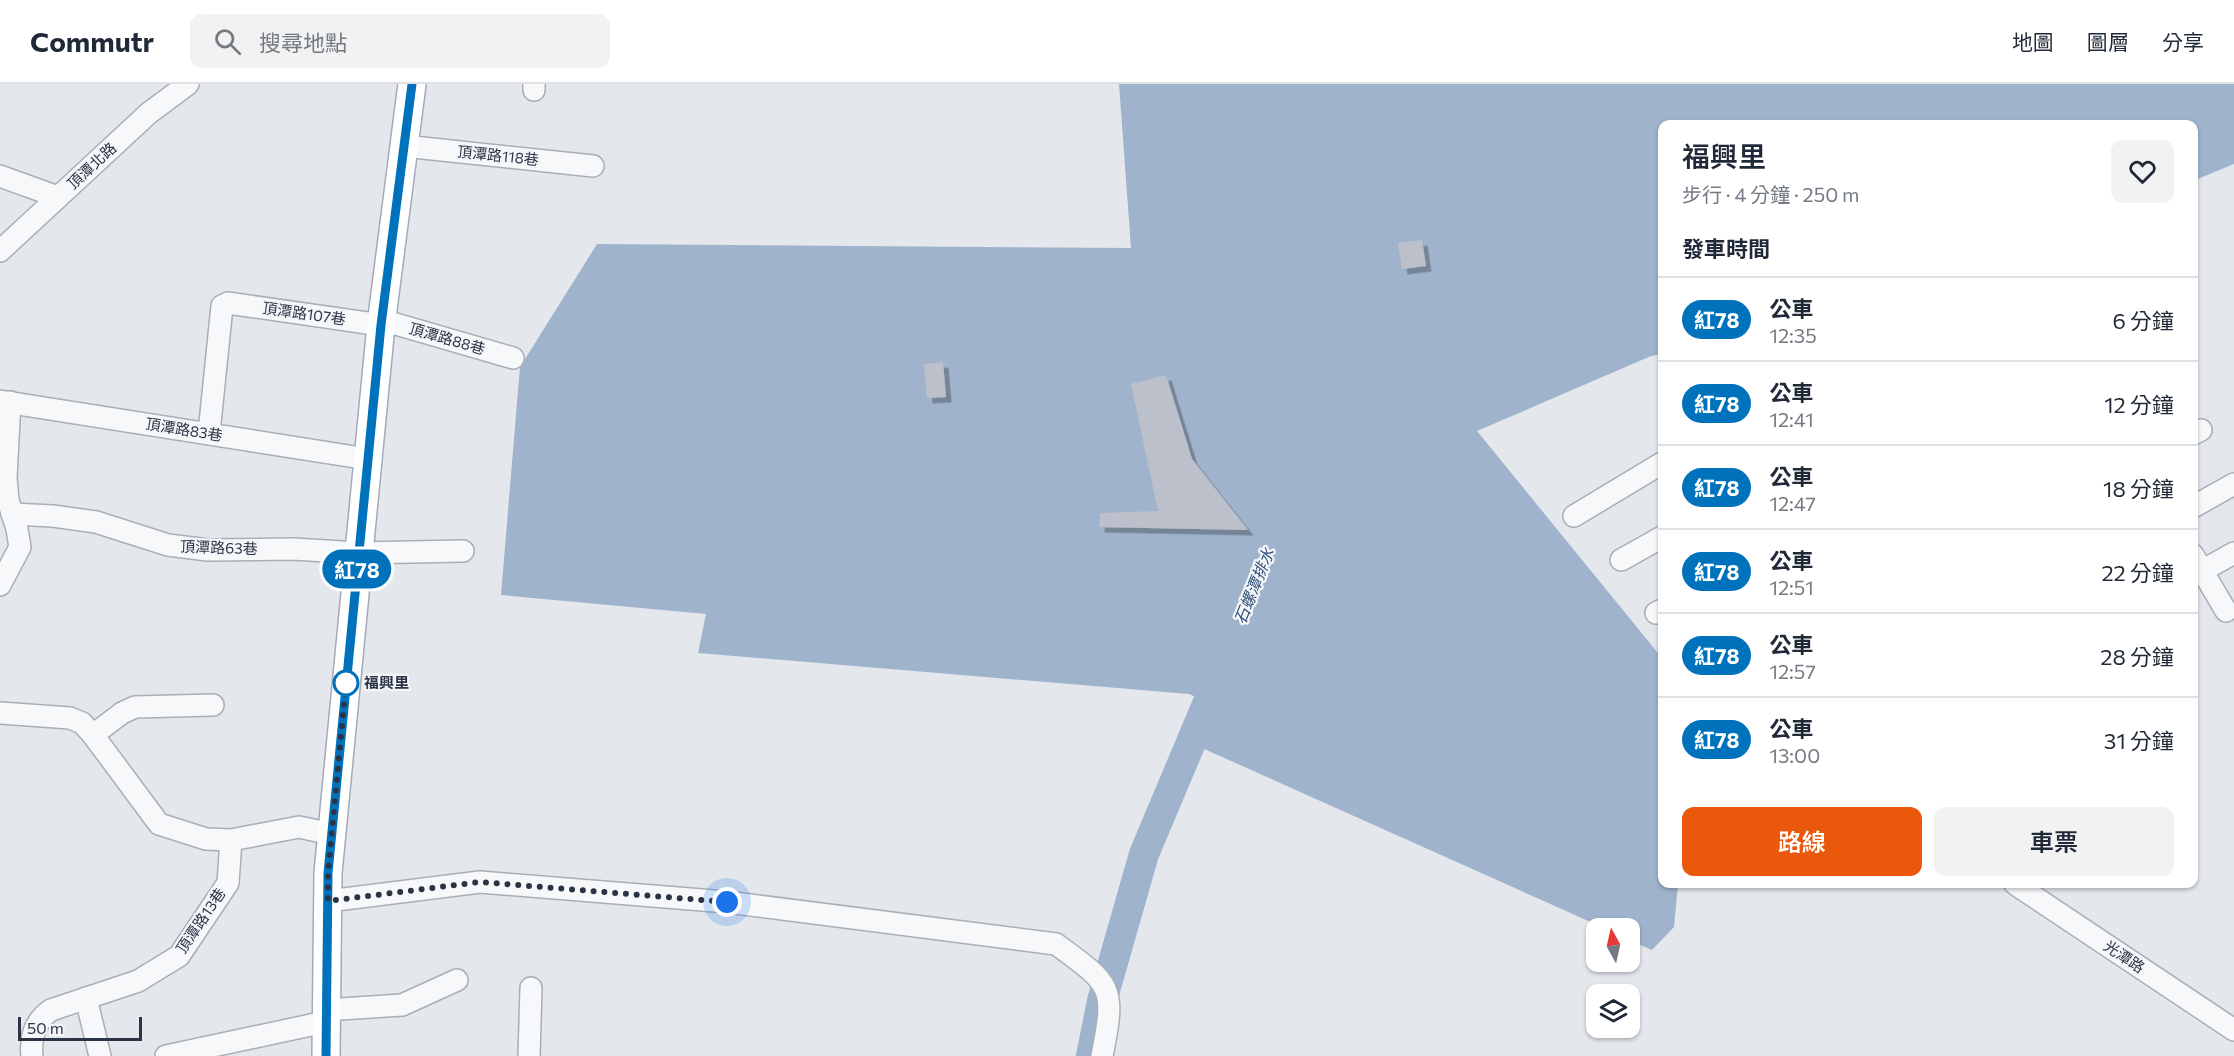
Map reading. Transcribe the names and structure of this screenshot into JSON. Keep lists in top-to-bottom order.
{
  "streets": {
    "street": [
      "頂潭路118巷",
      "頂潭北路",
      "頂潭路107巷",
      "頂潭路88巷",
      "頂潭路83巷",
      "頂潭路63巷",
      "頂潭路13巷",
      "光潭路"
    ]
  },
  "crossings": [
    ["頂潭路107巷", "頂潭路88巷"],
    ["頂潭路107巷", "頂潭路83巷"]
  ],
  "water": ["石螺潭排水"],
  "places": ["福興里"],
  "lines": ["bus line 紅78"],
  "scale_bar": "50 m",
  "north": "top",
  "page": {
    "header": "Commutr",
    "search": "搜尋地點",
    "nav": ["地圖", "圖層", "分享"],
    "on_map": "紅78",
    "heading": [
      ["福興里", "步行 · 4 分鐘 · 250 m"],
      "發車時間"
    ],
    "list": [
      {
        "mark": "紅78",
        "name": "公車",
        "note": "12:35",
        "value": "6 分鐘"
      },
      {
        "mark": "紅78",
        "name": "公車",
        "note": "12:41",
        "value": "12 分鐘"
      },
      {
        "mark": "紅78",
        "name": "公車",
        "note": "12:47",
        "value": "18 分鐘"
      },
      {
        "mark": "紅78",
        "name": "公車",
        "note": "12:51",
        "value": "22 分鐘"
      },
      {
        "mark": "紅78",
        "name": "公車",
        "note": "12:57",
        "value": "28 分鐘"
      },
      {
        "mark": "紅78",
        "name": "公車",
        "note": "13:00",
        "value": "31 分鐘"
      }
    ],
    "buttons": ["路線", "車票"],
    "scale": "50 m"
  }
}
